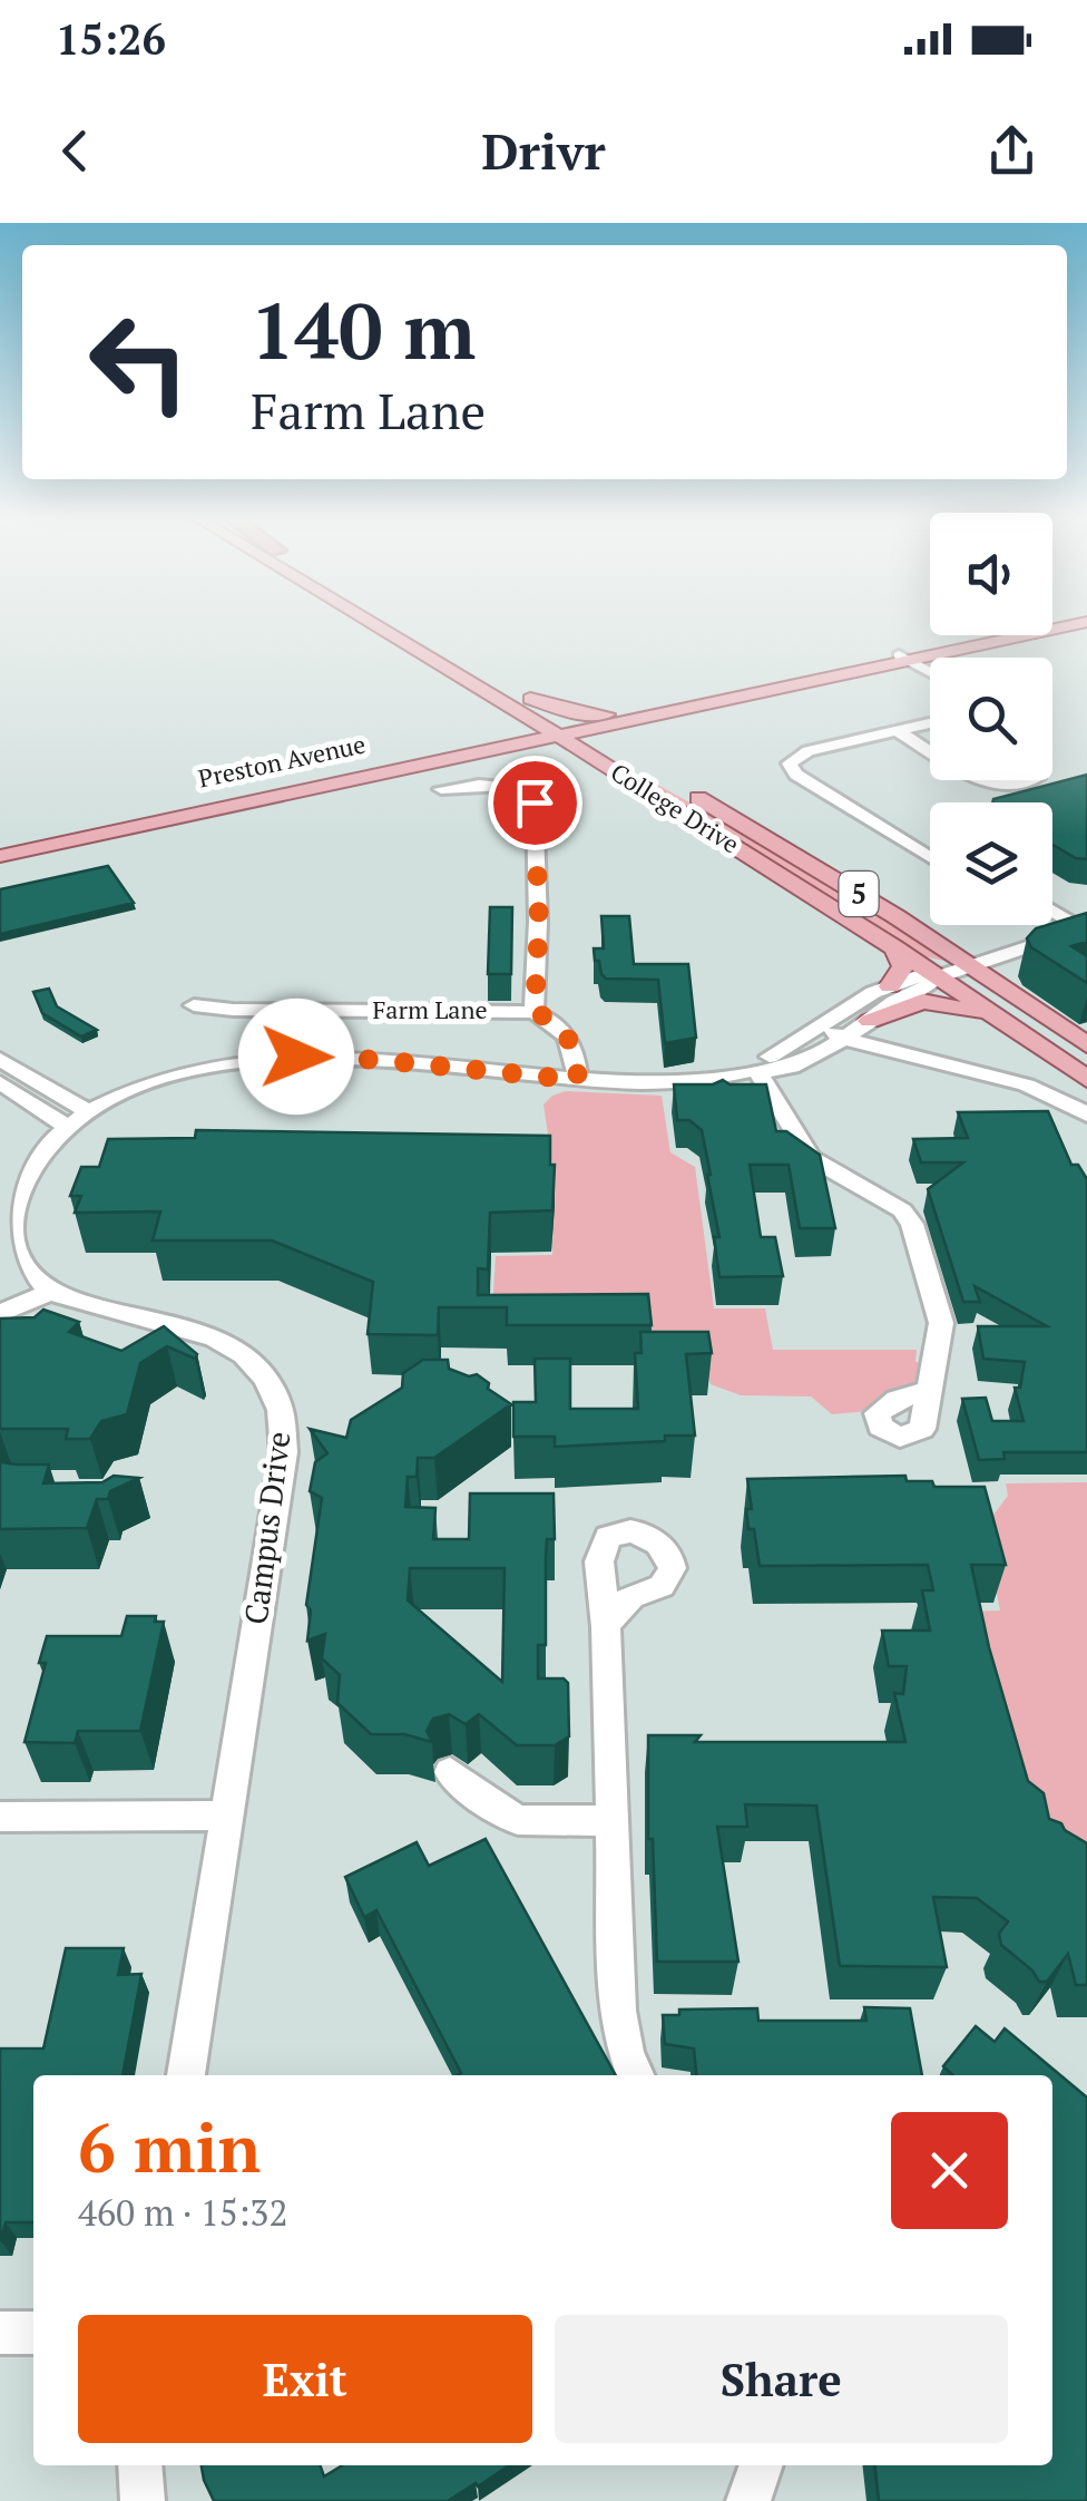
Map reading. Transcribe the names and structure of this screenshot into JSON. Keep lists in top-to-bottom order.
{
  "streets": {
    "main road": ["Preston Avenue", "College Drive", "5"],
    "street": ["Farm Lane", "Campus Drive"]
  },
  "crossings": [
    ["Preston Avenue", "College Drive"]
  ],
  "page": {
    "status": "15:26",
    "header": "Drivr",
    "turn": ["140 m", "Farm Lane"],
    "heading": ["6 min", "460 m · 15:32"],
    "buttons": ["Exit", "Share"]
  }
}
